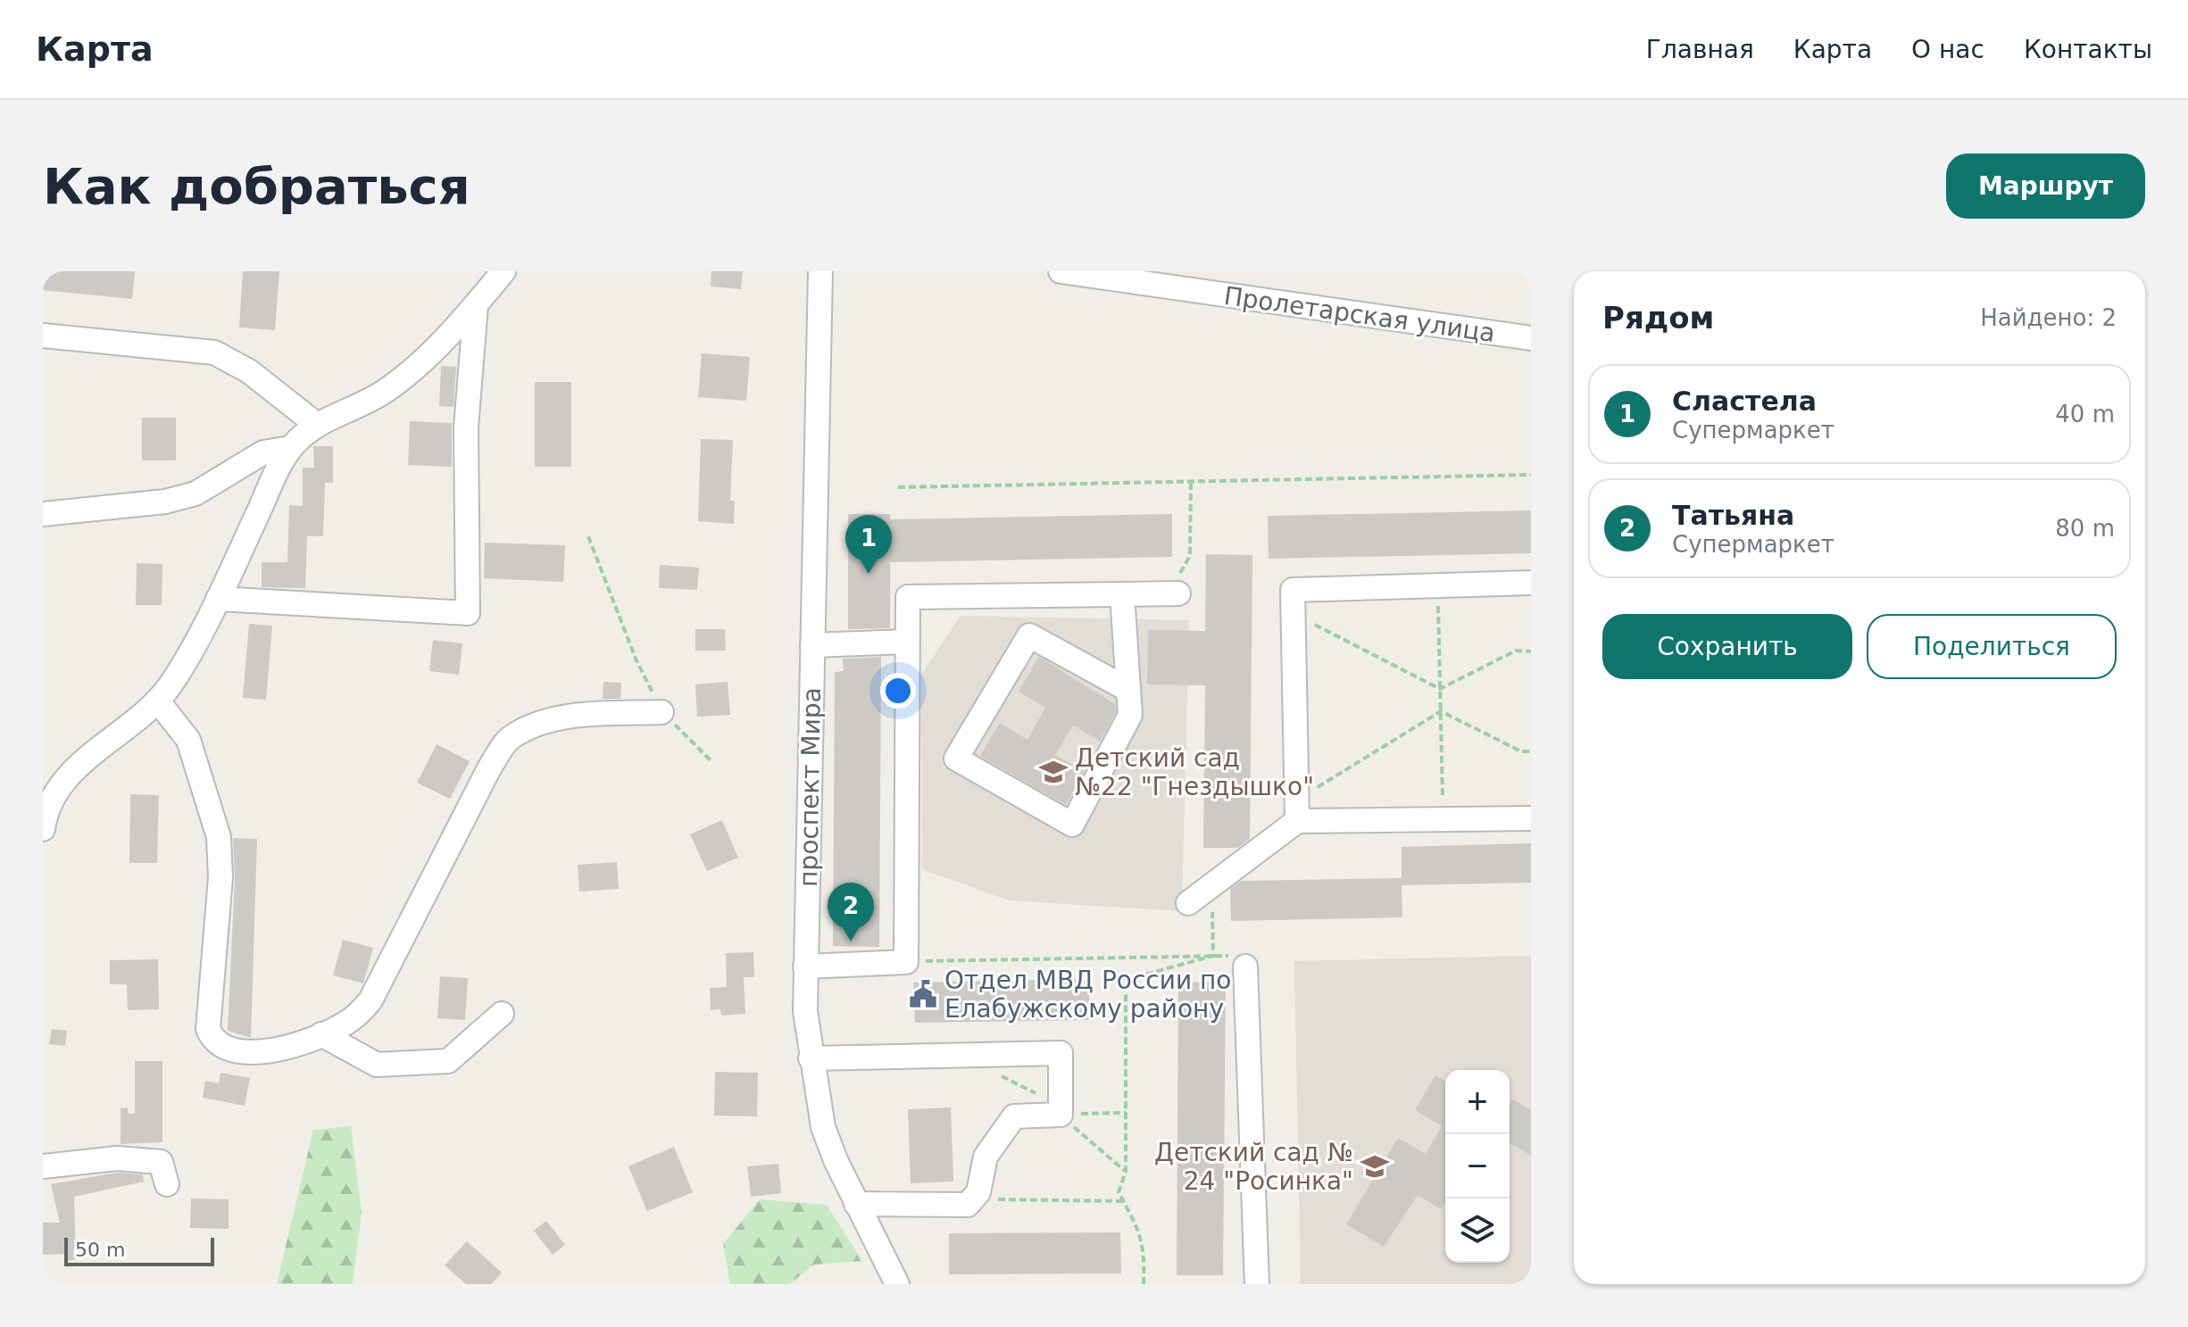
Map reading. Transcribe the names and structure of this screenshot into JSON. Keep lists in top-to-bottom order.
{
  "streets": {
    "street": ["Пролетарская улица", "проспект Мира"]
  },
  "places": {
    "school or university": ["Детский сад №22 \"Гнездышко\"", "Детский сад № 24 \"Росинка\""],
    "public building": ["Отдел МВД России по Елабужскому району"]
  },
  "scale_bar": "50 m",
  "page": {
    "header": "Карта",
    "nav": [
      "Главная",
      "Карта",
      "О нас",
      "Контакты"
    ],
    "buttons": [
      "Маршрут",
      ["Сохранить", "Поделиться"]
    ],
    "title": "Как добраться",
    "heading": ["Рядом", "Найдено: 2"],
    "list": [
      {
        "mark": "1",
        "name": "Сластела",
        "note": "Супермаркет",
        "value": "40 m"
      },
      {
        "mark": "2",
        "name": "Татьяна",
        "note": "Супермаркет",
        "value": "80 m"
      }
    ],
    "pins": ["1", "2"],
    "map_buttons": ["+", "−"],
    "scale": "50 m"
  }
}
